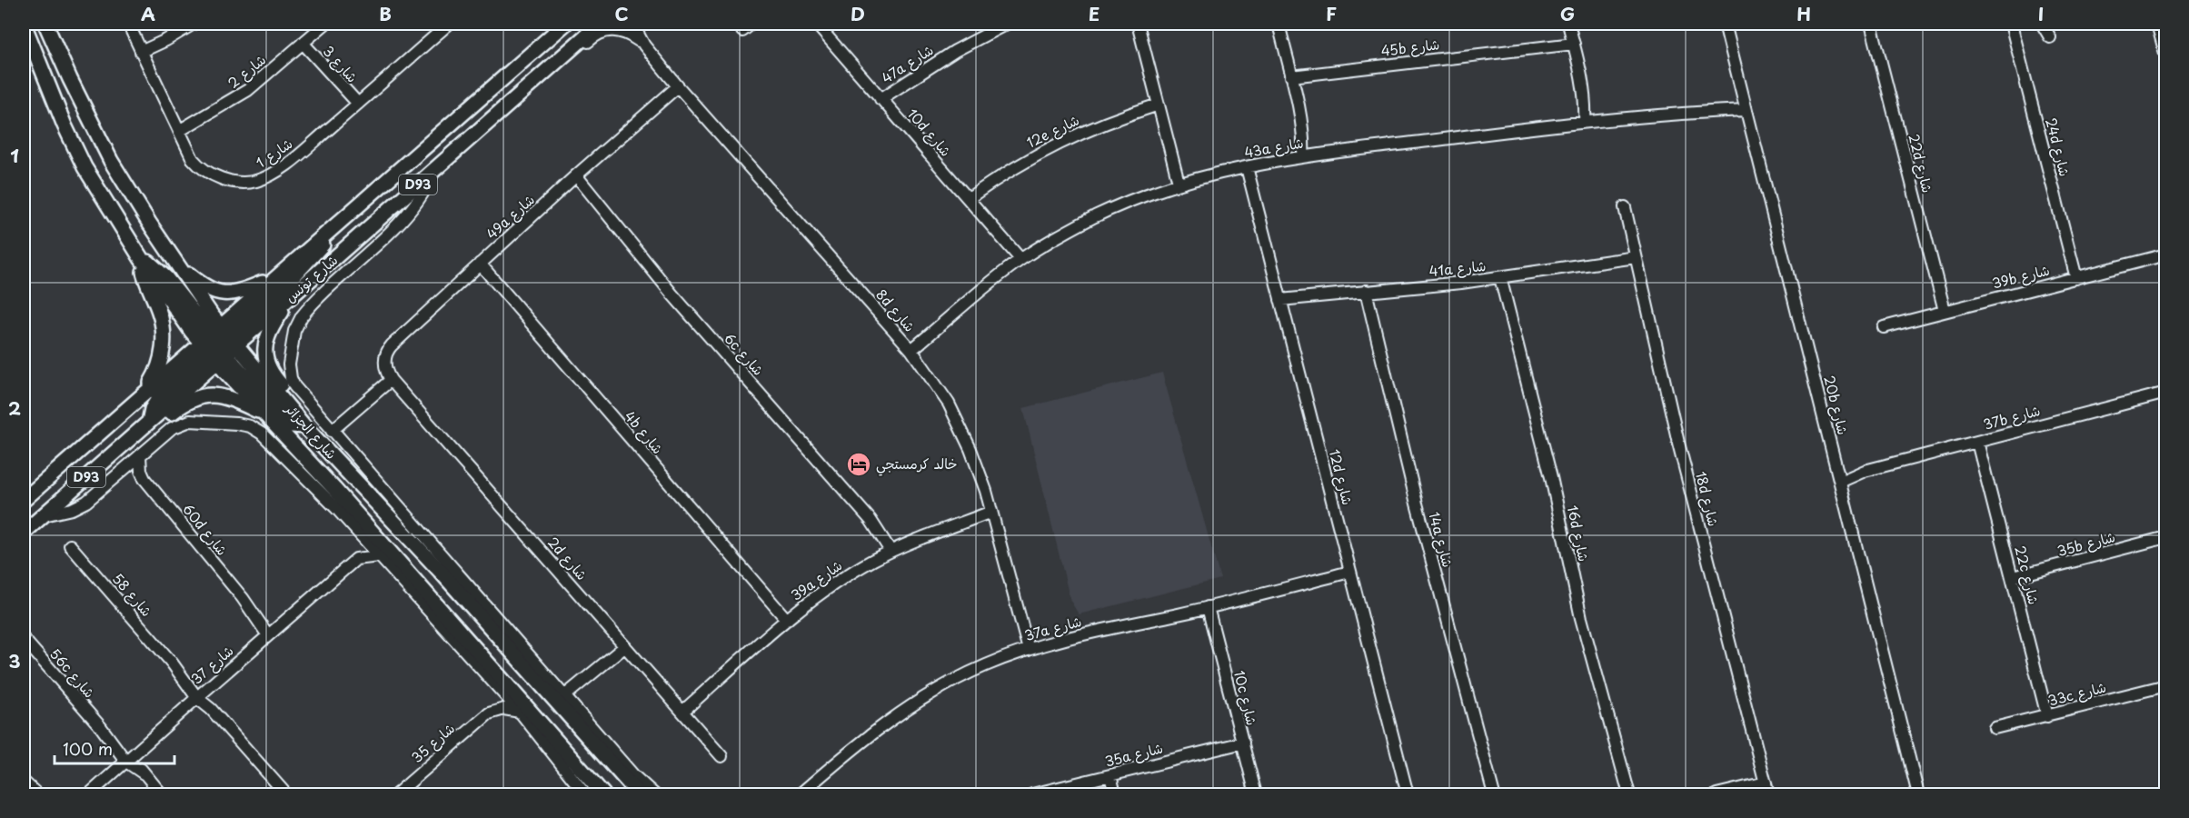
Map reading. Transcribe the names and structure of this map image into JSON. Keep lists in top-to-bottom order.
{
  "streets": {
    "main road": ["D93", "شارع تونس", "شارع الجزائر"],
    "street": [
      "45b شارع",
      "شارع 3",
      "47a شارع",
      "شارع 2",
      "12e شارع",
      "10d شارع",
      "24d شارع",
      "43a شارع",
      "شارع 1",
      "22d شارع",
      "49a شارع",
      "41a شارع",
      "39b شارع",
      "8d شارع",
      "6c شارع",
      "20b شارع",
      "37b شارع",
      "4b شارع",
      "12d شارع",
      "18d شارع",
      "60d شارع",
      "16d شارع",
      "14a شارع",
      "35b شارع",
      "2d شارع",
      "22c شارع",
      "39a شارع",
      "شارع 58",
      "37a شارع",
      "شارع 37",
      "56c شارع",
      "33c شارع",
      "10c شارع",
      "شارع 35",
      "35a شارع"
    ]
  },
  "crossings": [
    ["شارع 3", "شارع 2"],
    ["شارع 3", "شارع 1"],
    ["47a شارع", "10d شارع"],
    ["شارع 2", "شارع 1"],
    ["12e شارع", "10d شارع"],
    ["10d شارع", "43a شارع"],
    ["24d شارع", "39b شارع"],
    ["43a شارع", "8d شارع"],
    ["43a شارع", "20b شارع"],
    ["43a شارع", "12d شارع"],
    ["22d شارع", "39b شارع"],
    ["49a شارع", "8d شارع"],
    ["49a شارع", "6c شارع"],
    ["49a شارع", "4b شارع"],
    ["49a شارع", "2d شارع"],
    ["41a شارع", "12d شارع"],
    ["41a شارع", "18d شارع"],
    ["41a شارع", "16d شارع"],
    ["41a شارع", "14a شارع"],
    ["شارع تونس", "8d شارع"],
    ["شارع تونس", "شارع الجزائر"],
    ["8d شارع", "39a شارع"],
    ["8d شارع", "37a شارع"],
    ["6c شارع", "39a شارع"],
    ["20b شارع", "37b شارع"],
    ["37b شارع", "22c شارع"],
    ["4b شارع", "39a شارع"],
    ["12d شارع", "37a شارع"],
    ["60d شارع", "شارع 37"],
    ["35b شارع", "22c شارع"],
    ["2d شارع", "39a شارع"],
    ["22c شارع", "33c شارع"],
    ["شارع 58", "شارع 37"],
    ["37a شارع", "10c شارع"],
    ["شارع 37", "56c شارع"],
    ["10c شارع", "35a شارع"]
  ],
  "places": {
    "hotel": ["خالد كرمستجي"]
  },
  "scale_bar": "100 m",
  "grid": {
    "columns": [
      "A",
      "B",
      "C",
      "D",
      "E",
      "F",
      "G",
      "H",
      "I"
    ],
    "rows": ["1", "2", "3"]
  }
}
